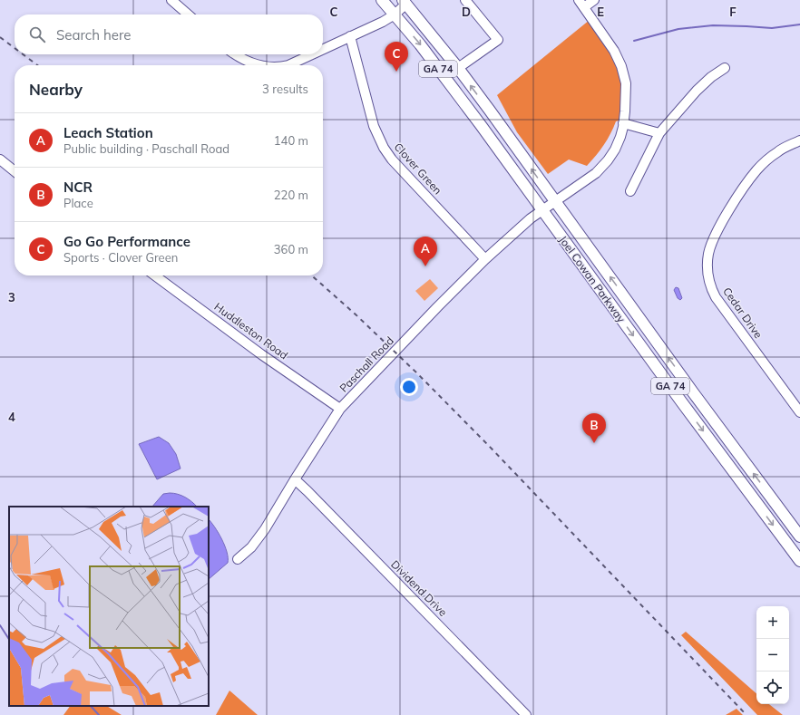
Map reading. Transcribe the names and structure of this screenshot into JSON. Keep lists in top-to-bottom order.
{
  "streets": {
    "main road": ["GA 74", "Joel Cowan Parkway"],
    "street": [
      "Clover Green",
      "Cedar Drive",
      "Huddleston Road",
      "Paschall Road",
      "Dividend Drive"
    ]
  },
  "crossings": [
    ["Clover Green", "Paschall Road"],
    ["Joel Cowan Parkway", "Paschall Road"],
    ["Huddleston Road", "Paschall Road"],
    ["Paschall Road", "Dividend Drive"]
  ],
  "page": {
    "search": "Search here",
    "pins": ["C", "A", "B"],
    "heading": ["Nearby", "3 results"],
    "list": [
      {
        "mark": "A",
        "name": "Leach Station",
        "note": "Public building · Paschall Road",
        "value": "140 m"
      },
      {
        "mark": "B",
        "name": "NCR",
        "note": "Place",
        "value": "220 m"
      },
      {
        "mark": "C",
        "name": "Go Go Performance",
        "note": "Sports · Clover Green",
        "value": "360 m"
      }
    ],
    "map_buttons": ["+", "−"]
  },
  "grid": {
    "columns": [
      "C",
      "D",
      "E",
      "F"
    ],
    "rows": ["3", "4"]
  }
}
